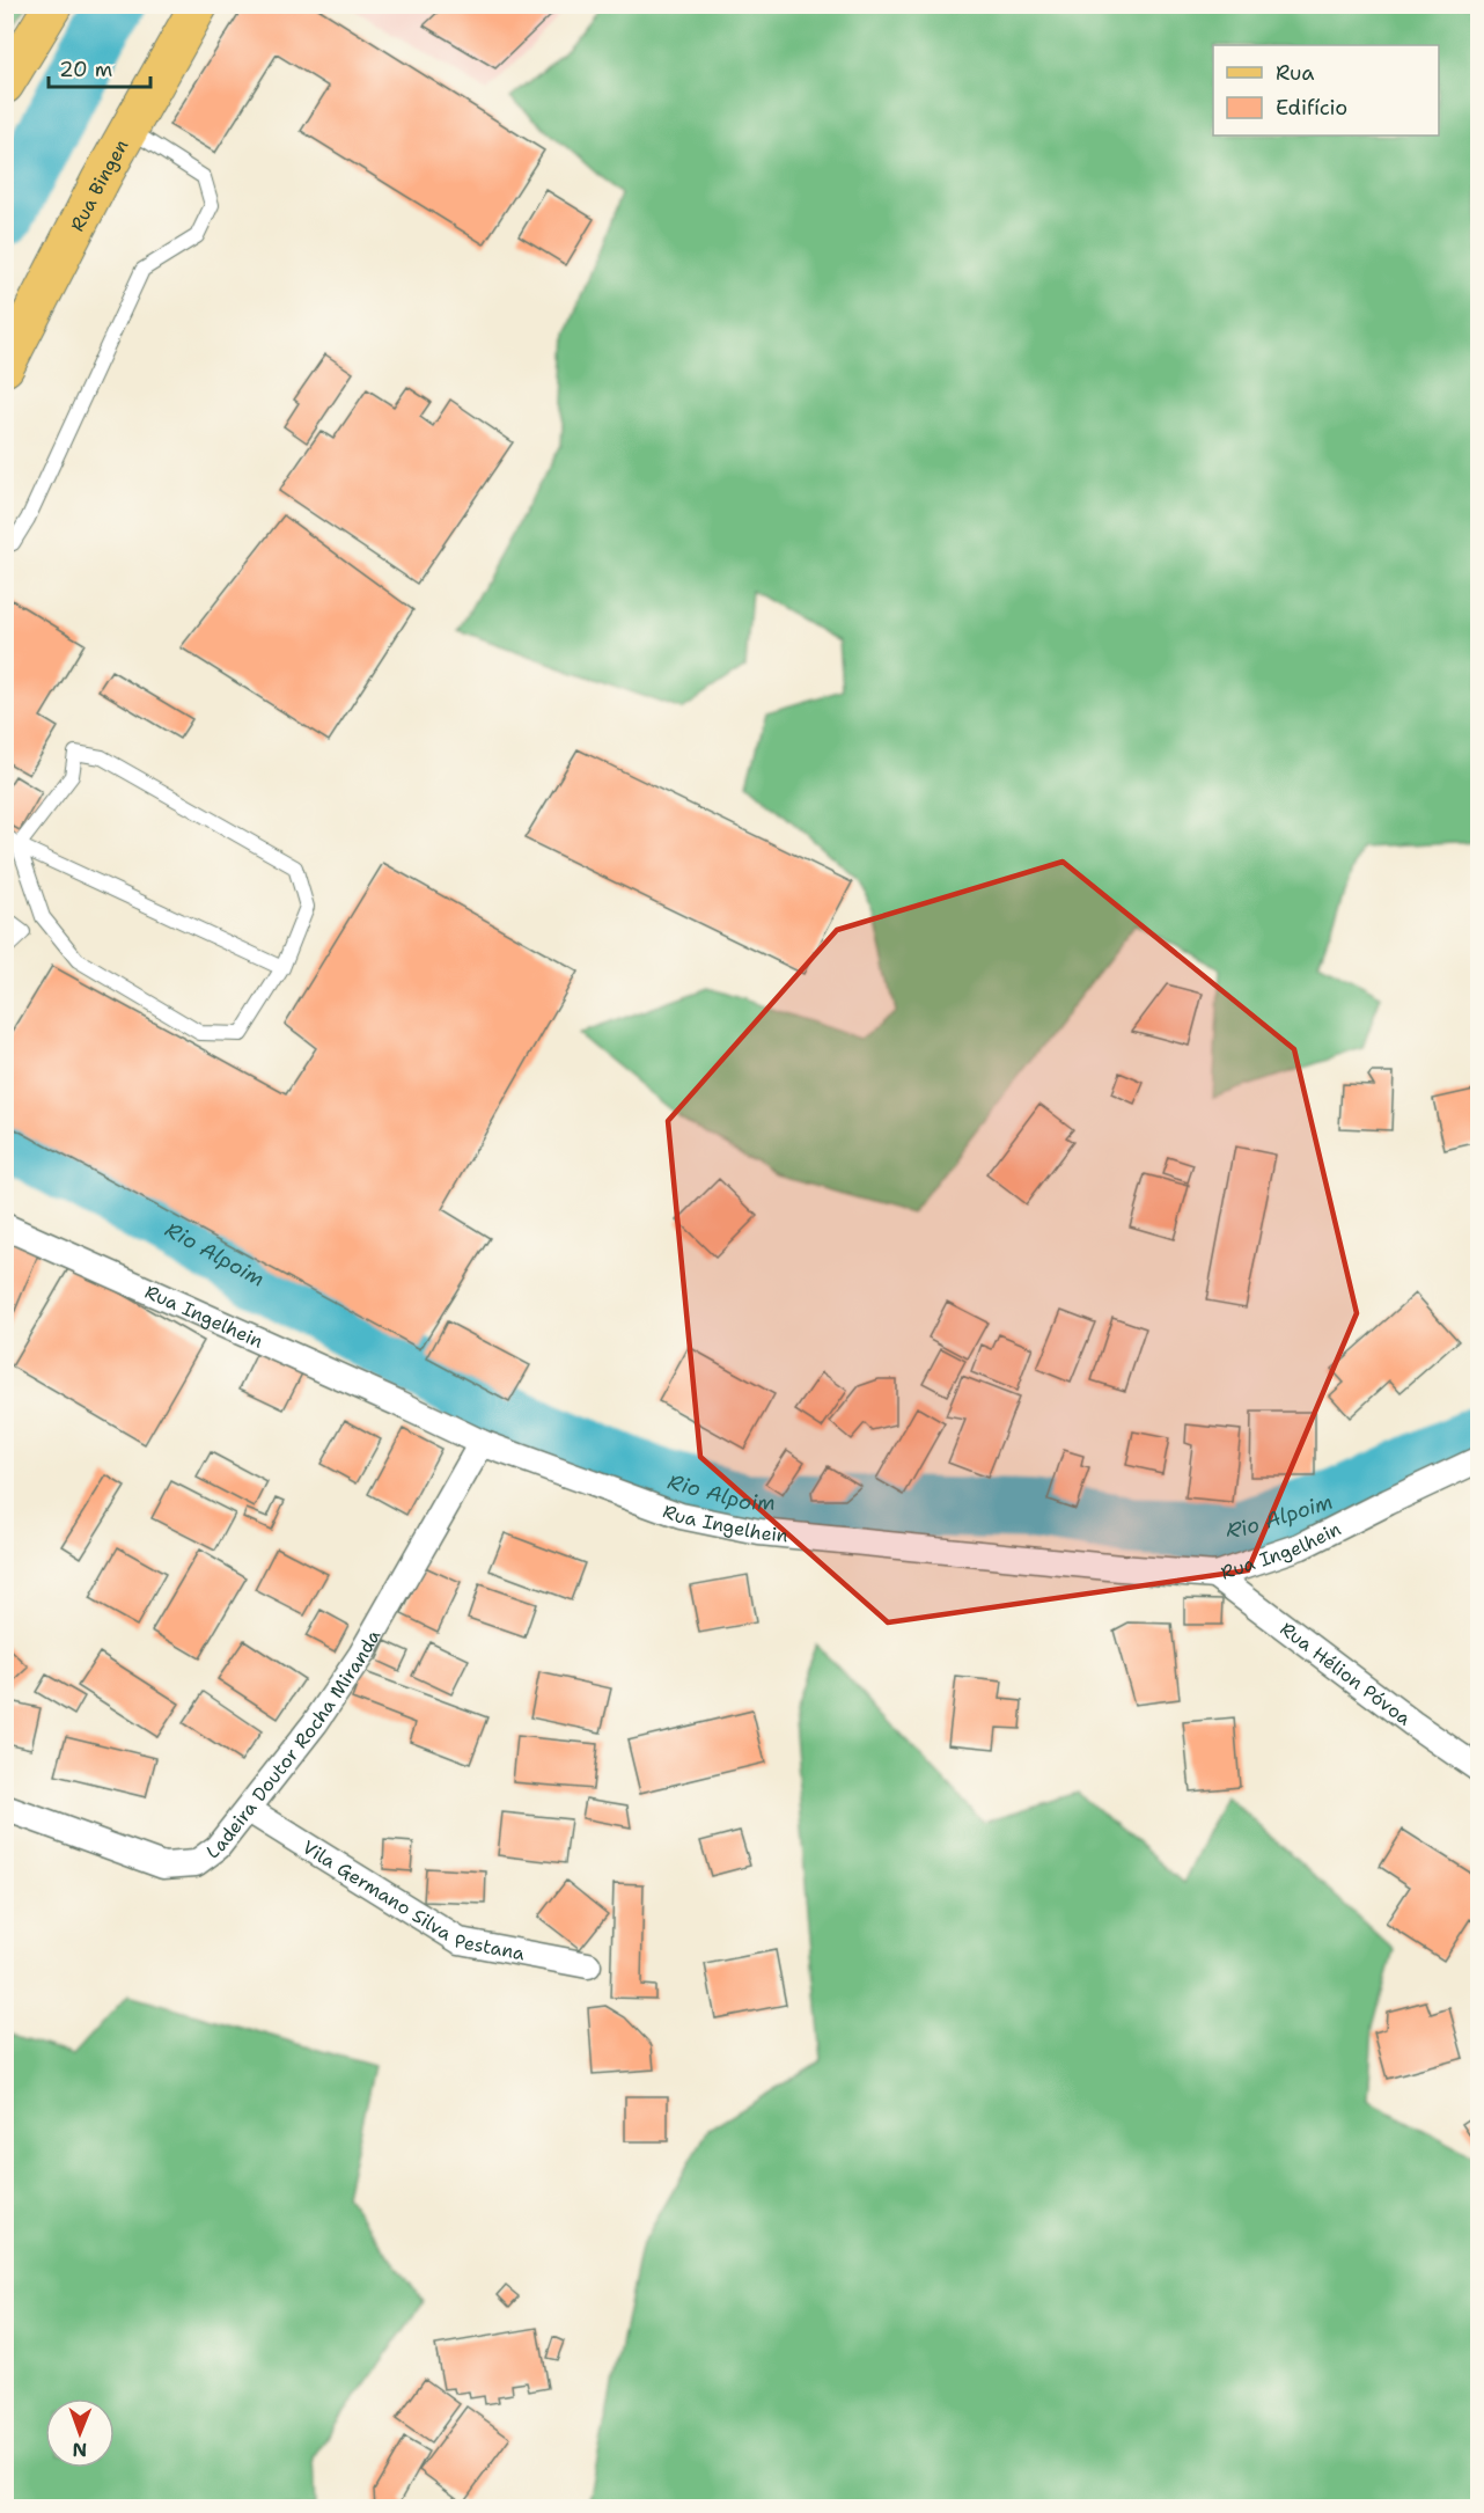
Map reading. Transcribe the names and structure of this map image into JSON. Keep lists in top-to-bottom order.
{
  "streets": {
    "main road": ["Rua Bingen"],
    "street": [
      "Rua Ingelhein",
      "Rua Hélion Póvoa",
      "Ladeira Doutor Rocha Miranda",
      "Vila Germano Silva Pestana"
    ]
  },
  "crossings": [
    ["Rua Ingelhein", "Rua Hélion Póvoa"],
    ["Rua Ingelhein", "Ladeira Doutor Rocha Miranda"],
    ["Ladeira Doutor Rocha Miranda", "Vila Germano Silva Pestana"]
  ],
  "water": ["Rio Alpoim"],
  "legend": ["Rua", "Edifício"],
  "scale_bar": "20 m",
  "north": "bottom"
}
